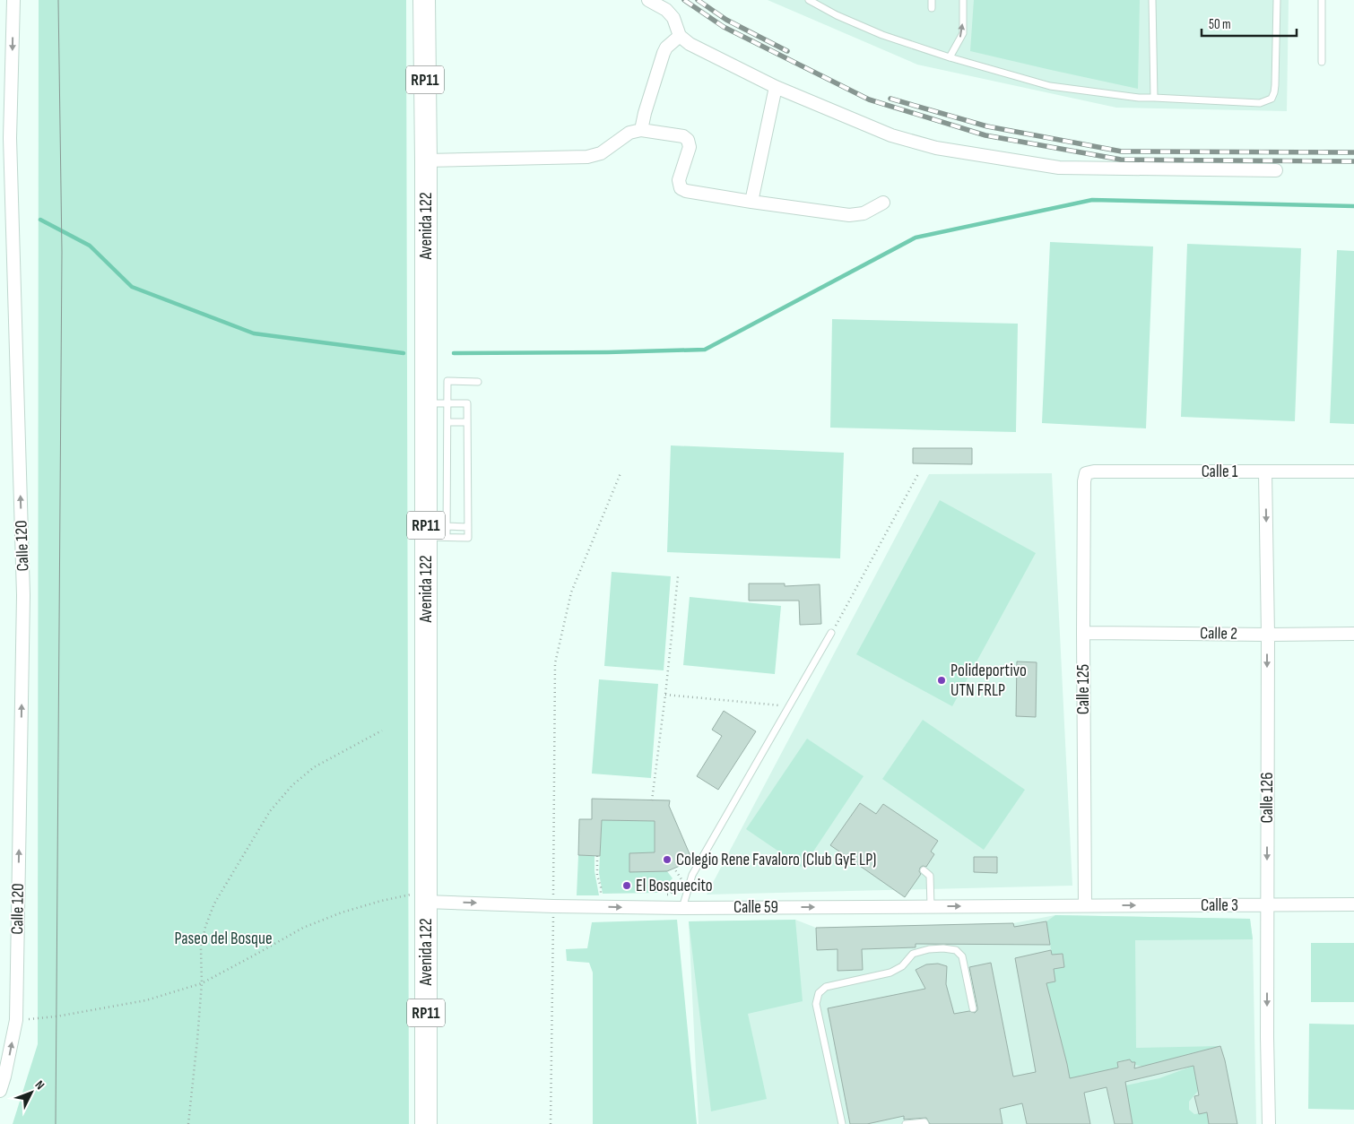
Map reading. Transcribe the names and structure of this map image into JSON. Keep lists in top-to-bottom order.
{
  "streets": {
    "highway": ["RP11", "Avenida 122"],
    "street": [
      "Calle 1",
      "Calle 120",
      "Calle 2",
      "Calle 125",
      "Calle 126",
      "Calle 3",
      "Calle 59"
    ]
  },
  "crossings": [
    ["Avenida 122", "Calle 59"],
    ["Calle 1", "Calle 125"],
    ["Calle 1", "Calle 126"],
    ["Calle 2", "Calle 125"],
    ["Calle 2", "Calle 126"],
    ["Calle 125", "Calle 3"],
    ["Calle 125", "Calle 59"],
    ["Calle 126", "Calle 3"],
    ["Calle 3", "Calle 59"]
  ],
  "one_way": ["Calle 126", "Calle 3", "Calle 59"],
  "parks": ["Paseo del Bosque"],
  "places": ["Polideportivo UTN FRLP", "Colegio Rene Favaloro (Club GyE LP)", "El Bosquecito"],
  "scale_bar": "50 m",
  "north": "top right"
}
